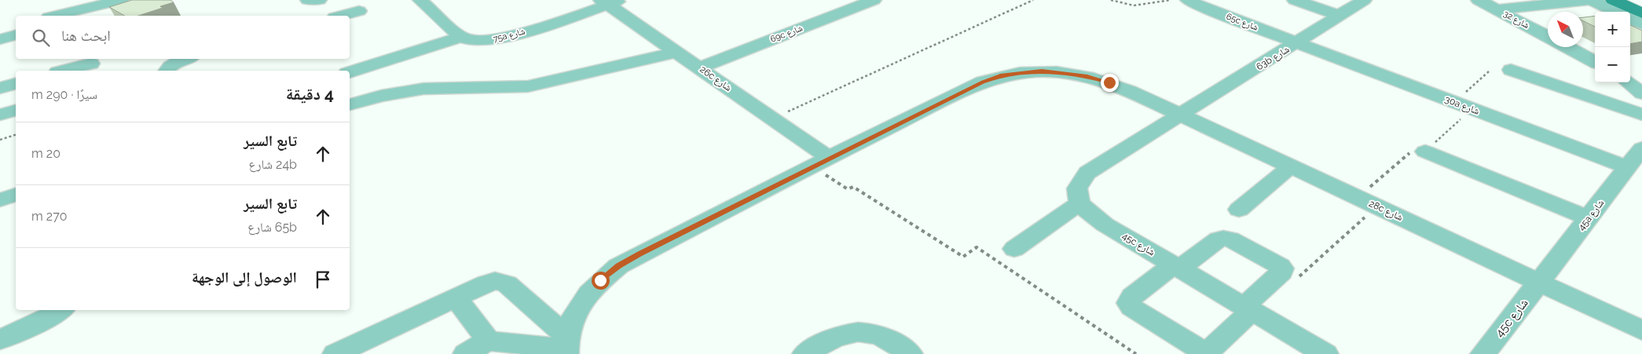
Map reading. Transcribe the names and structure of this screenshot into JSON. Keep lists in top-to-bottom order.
{
  "streets": {
    "street": [
      "شارع 32",
      "65c شارع",
      "69c شارع",
      "75a شارع",
      "63b شارع",
      "26c شارع",
      "30a شارع",
      "28c شارع",
      "45a شارع",
      "45c شارع"
    ]
  },
  "crossings": [
    ["65c شارع", "63b شارع"],
    ["65c شارع", "30a شارع"],
    ["69c شارع", "26c شارع"],
    ["75a شارع", "26c شارع"],
    ["63b شارع", "30a شارع"],
    ["63b شارع", "28c شارع"],
    ["26c شارع", "28c شارع"],
    ["30a شارع", "45a شارع"],
    ["28c شارع", "45a شارع"],
    ["28c شارع", "45c شارع"],
    ["45a شارع", "45c شارع"]
  ],
  "north": "top left",
  "page": {
    "map_buttons": ["+", "−"],
    "search": "ابحث هنا",
    "heading": ["4 دقيقة", "سيرًا · 290 m"],
    "list": [
      ["تابع السير", "24b شارع", "20 m"],
      ["تابع السير", "65b شارع", "270 m"],
      "الوصول إلى الوجهة"
    ]
  }
}
